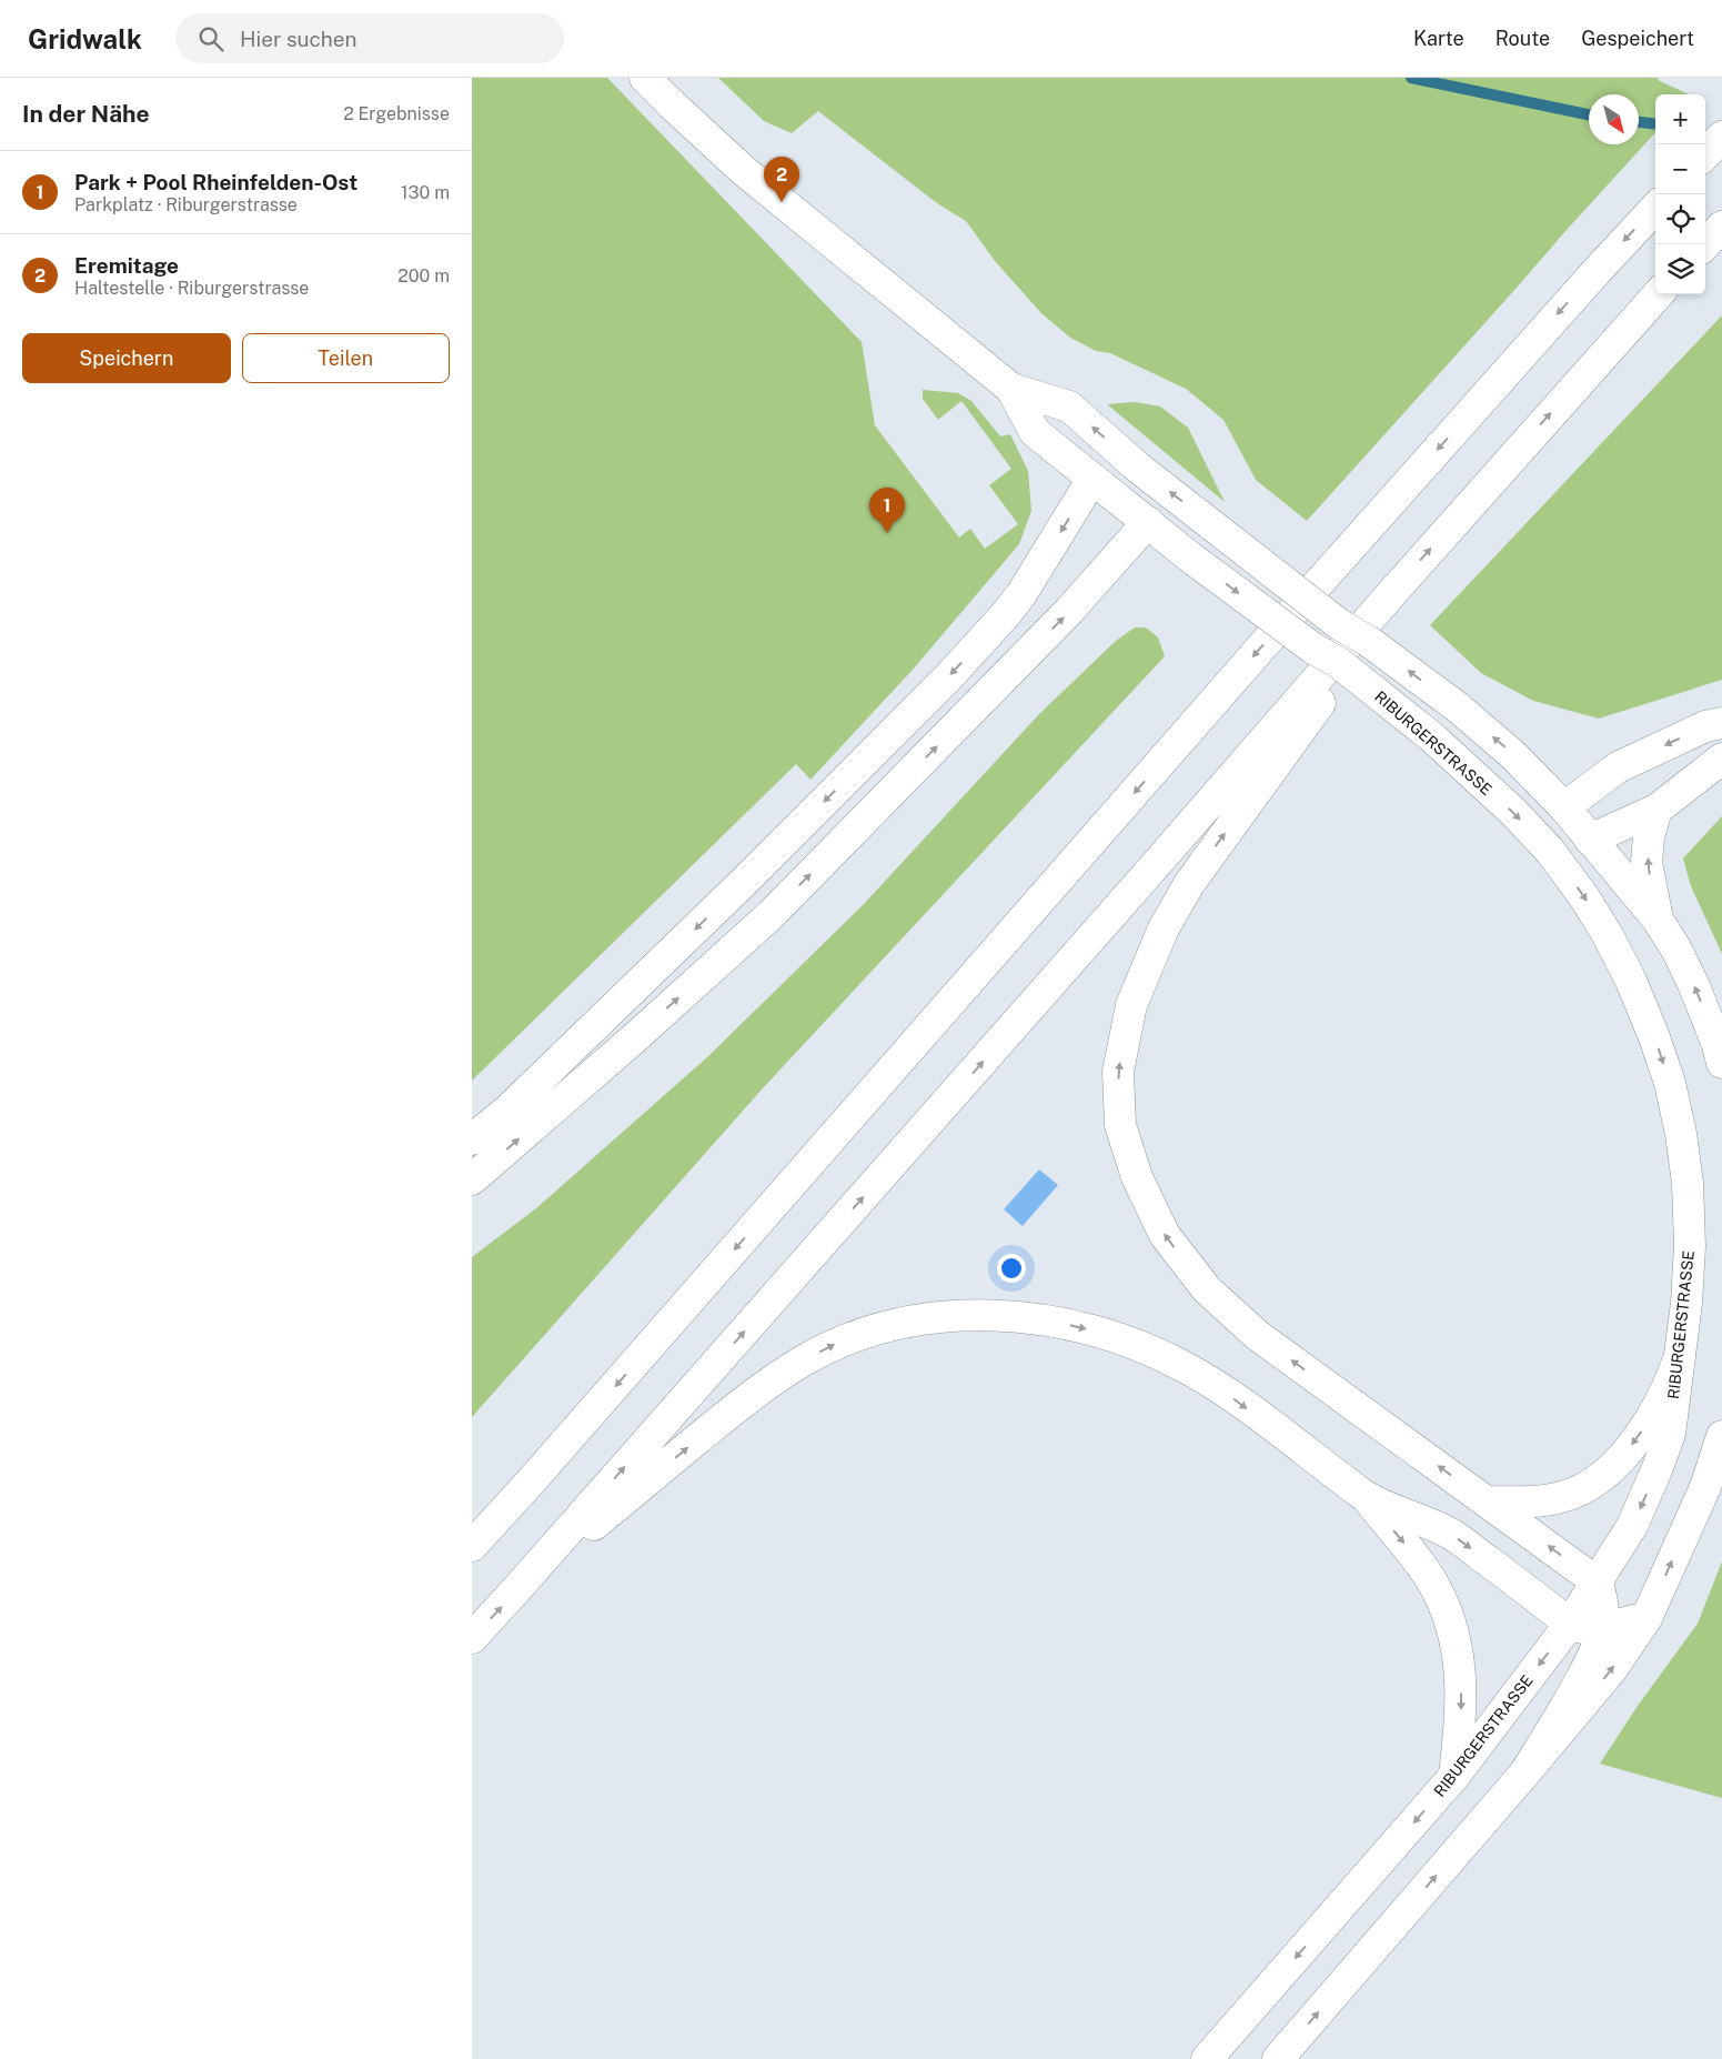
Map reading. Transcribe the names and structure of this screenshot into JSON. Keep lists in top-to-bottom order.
{
  "streets": {
    "main road": ["RIBURGERSTRASSE"]
  },
  "north": "bottom right",
  "page": {
    "header": "Gridwalk",
    "search": "Hier suchen",
    "nav": ["Karte", "Route", "Gespeichert"],
    "heading": ["In der Nähe", "2 Ergebnisse"],
    "map_buttons": ["+", "−"],
    "list": [
      {
        "mark": "1",
        "name": "Park + Pool Rheinfelden-Ost",
        "note": "Parkplatz · Riburgerstrasse",
        "value": "130 m"
      },
      {
        "mark": "2",
        "name": "Eremitage",
        "note": "Haltestelle · Riburgerstrasse",
        "value": "200 m"
      }
    ],
    "pins": ["2", "1"],
    "buttons": ["Speichern", "Teilen"]
  }
}
